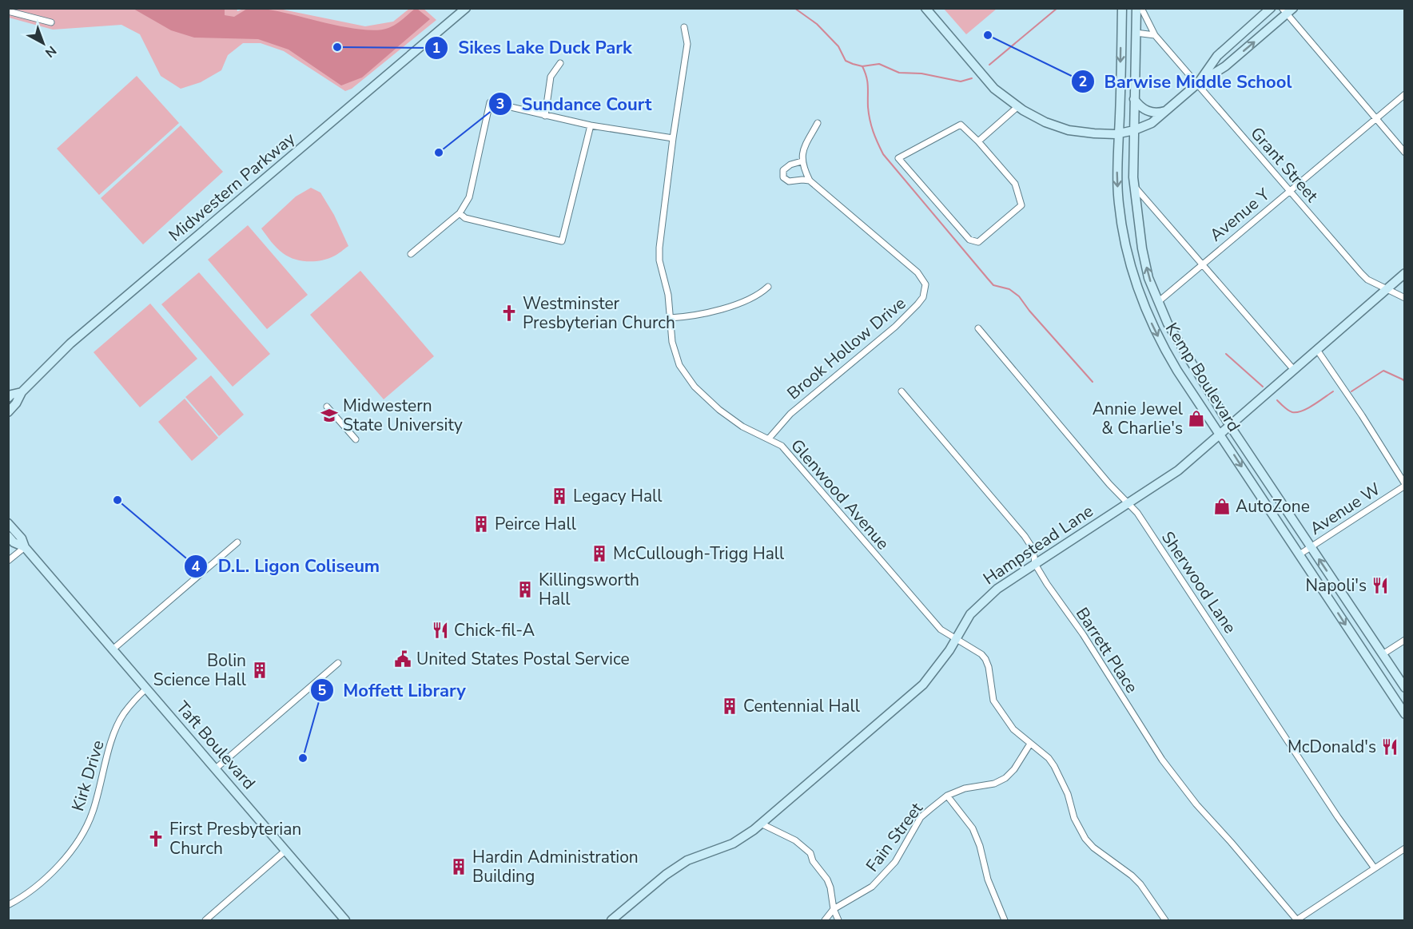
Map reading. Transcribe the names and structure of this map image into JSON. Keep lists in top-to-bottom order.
{
  "streets": {
    "main road": [
      "Midwestern Parkway",
      "Kemp Boulevard",
      "Hampstead Lane",
      "Taft Boulevard"
    ],
    "street": [
      "Grant Street",
      "Avenue Y",
      "Brook Hollow Drive",
      "Glenwood Avenue",
      "Avenue W",
      "Sherwood Lane",
      "Barrett Place",
      "Kirk Drive",
      "Fain Street"
    ]
  },
  "crossings": [
    ["Grant Street", "Avenue Y"],
    ["Grant Street", "Hampstead Lane"],
    ["Avenue Y", "Kemp Boulevard"],
    ["Brook Hollow Drive", "Glenwood Avenue"],
    ["Kemp Boulevard", "Avenue W"],
    ["Kemp Boulevard", "Hampstead Lane"],
    ["Glenwood Avenue", "Hampstead Lane"],
    ["Glenwood Avenue", "Fain Street"],
    ["Hampstead Lane", "Sherwood Lane"],
    ["Hampstead Lane", "Barrett Place"],
    ["Taft Boulevard", "Kirk Drive"]
  ],
  "places": {
    "other": [
      "Barwise Middle School",
      "Sikes Lake Duck Park",
      "Sundance Court",
      "D.L. Ligon Coliseum",
      "Moffett Library"
    ],
    "church": ["Westminster Presbyterian Church", "First Presbyterian Church"],
    "school or university": ["Midwestern State University"],
    "shop": ["Annie Jewel & Charlie's", "AutoZone"],
    "building": [
      "Legacy Hall",
      "Peirce Hall",
      "McCullough-Trigg Hall",
      "Killingsworth Hall",
      "Bolin Science Hall",
      "Centennial Hall",
      "Hardin Administration Building"
    ],
    "restaurant": ["Napoli's", "Chick-fil-A", "McDonald's"],
    "public building": ["United States Postal Service"]
  },
  "north": "bottom right"
}
